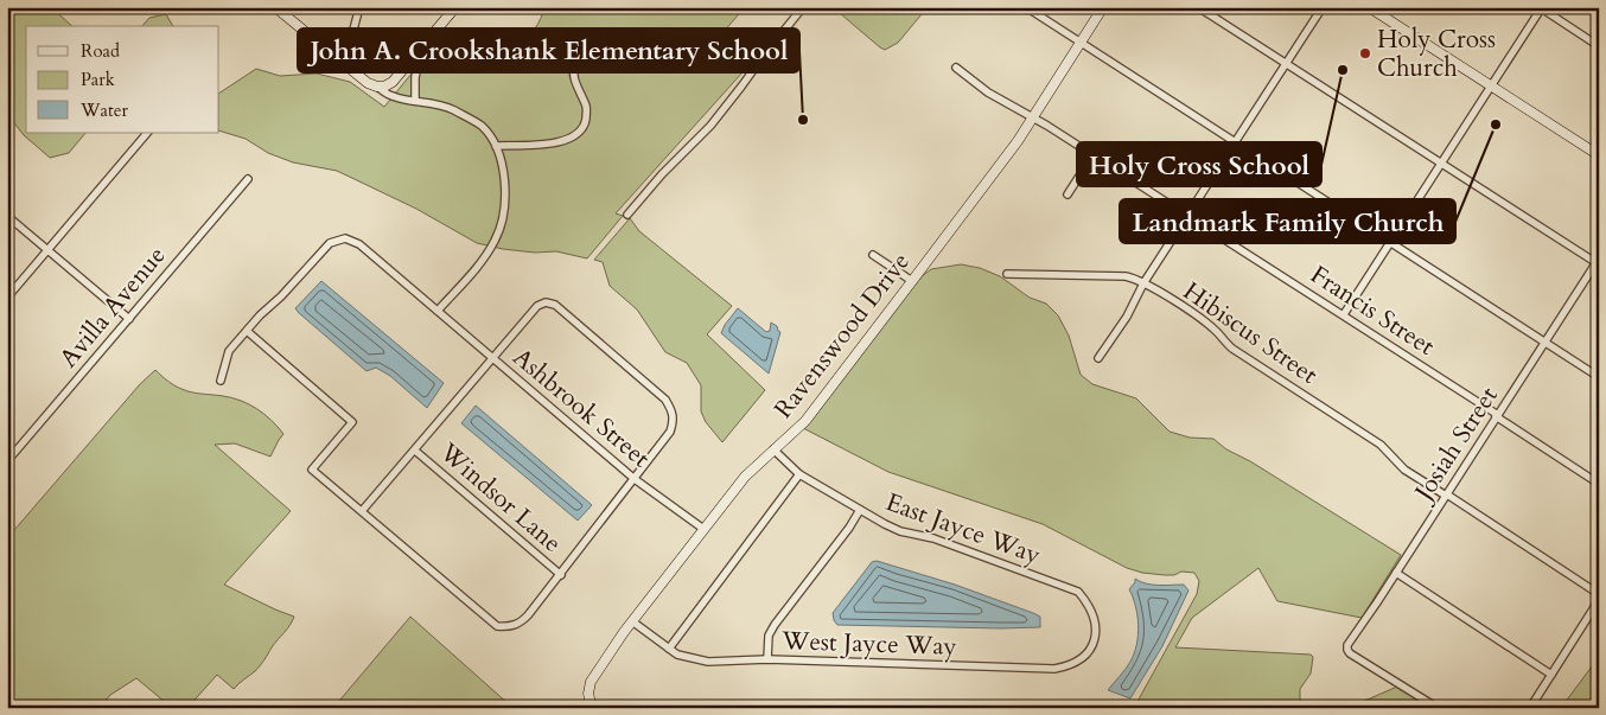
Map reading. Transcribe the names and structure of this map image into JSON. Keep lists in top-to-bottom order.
{
  "streets": {
    "street": [
      "Avilla Avenue",
      "Francis Street",
      "Hibiscus Street",
      "Ravenswood Drive",
      "Ashbrook Street",
      "Josiah Street",
      "Windsor Lane",
      "East Jayce Way",
      "West Jayce Way"
    ]
  },
  "crossings": [
    ["Francis Street", "Ravenswood Drive"],
    ["Francis Street", "Josiah Street"],
    ["Hibiscus Street", "Josiah Street"],
    ["Ravenswood Drive", "Ashbrook Street"],
    ["Ravenswood Drive", "East Jayce Way"],
    ["Ravenswood Drive", "West Jayce Way"],
    ["East Jayce Way", "West Jayce Way"]
  ],
  "places": [
    "Holy Cross Church",
    "Holy Cross School",
    "John A. Crookshank Elementary School",
    "Landmark Family Church"
  ],
  "legend": ["Road", "Park", "Water"]
}
